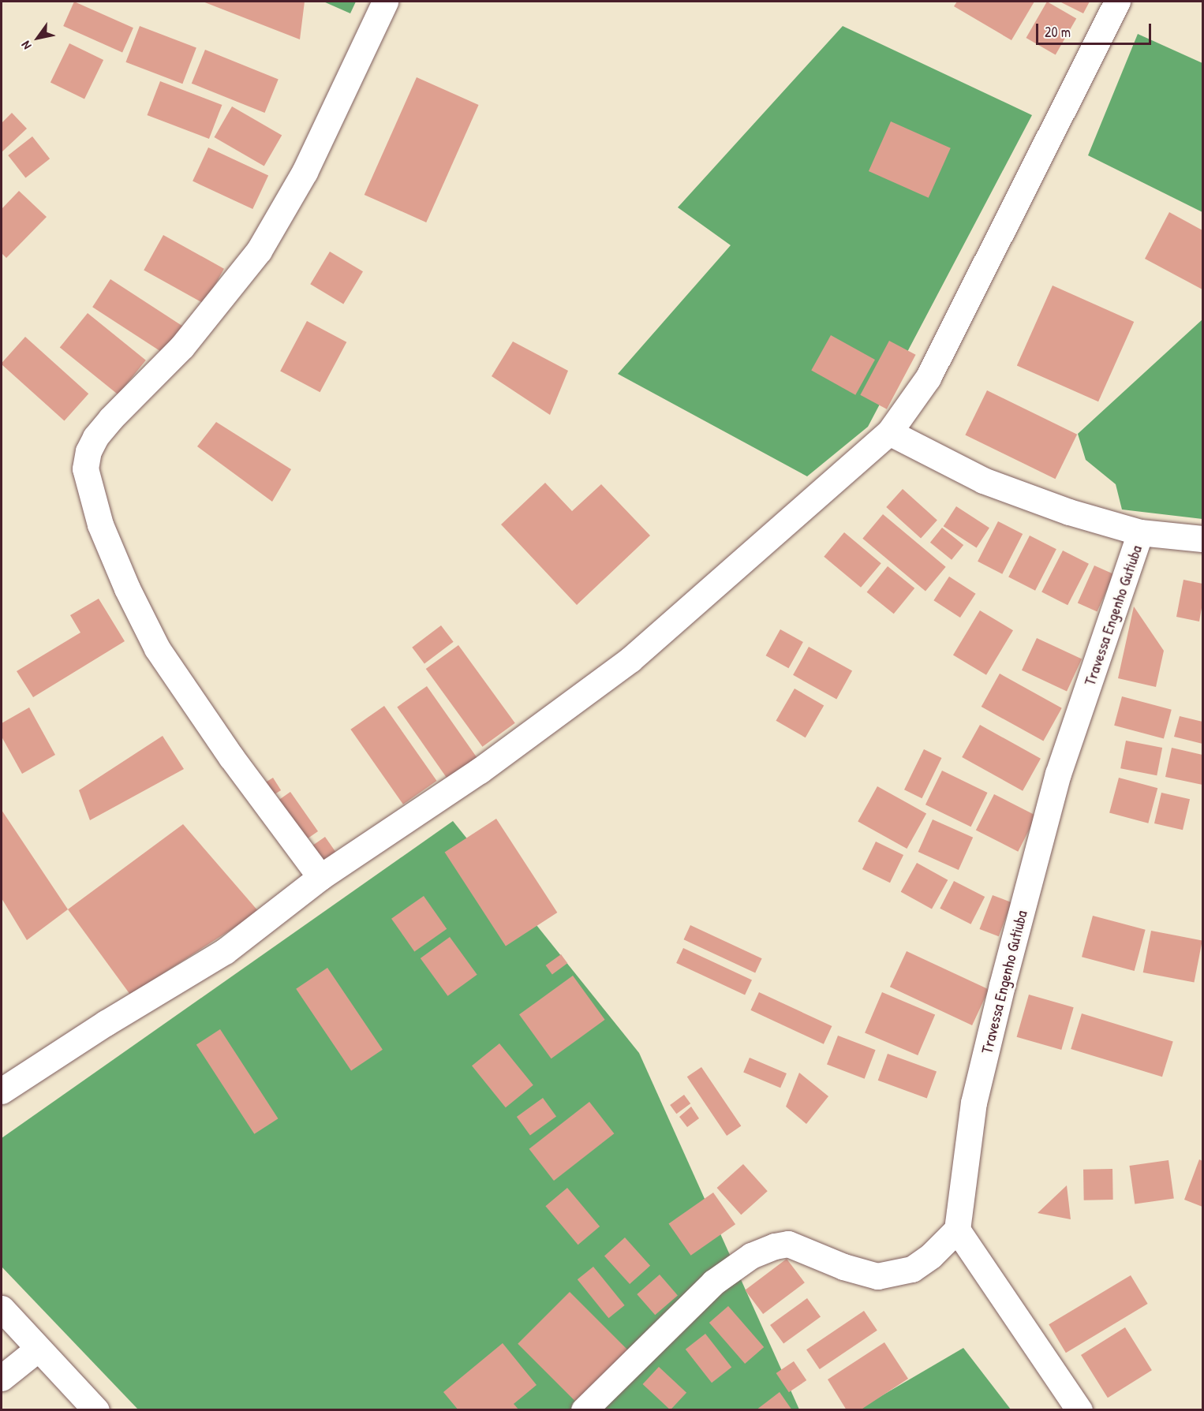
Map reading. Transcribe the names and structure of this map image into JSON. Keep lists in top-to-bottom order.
{
  "streets": {
    "street": ["Travessa Engenho Gutiuba"]
  },
  "scale_bar": "20 m",
  "north": "bottom left"
}
